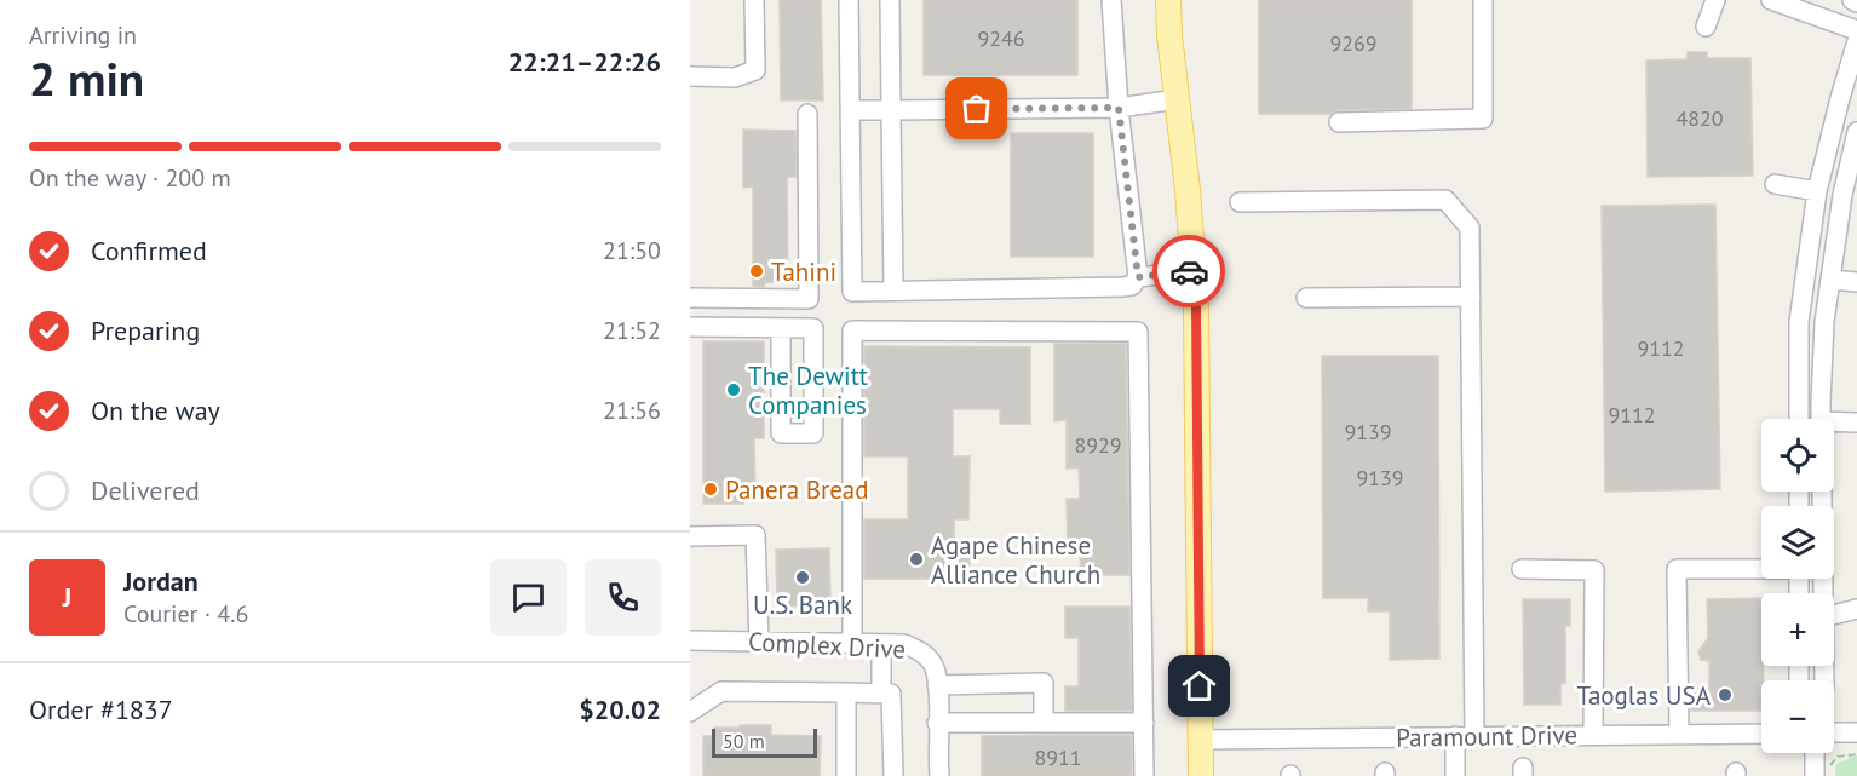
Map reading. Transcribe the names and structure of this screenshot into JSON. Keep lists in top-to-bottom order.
{
  "streets": {
    "street": ["Complex Drive", "Paramount Drive"]
  },
  "places": [
    "Tahini",
    "The Dewitt Companies",
    "Panera Bread",
    "Agape Chinese Alliance Church",
    "U.S. Bank",
    "Taoglas USA"
  ],
  "house_numbers": [
    "9246",
    "9269",
    "4820",
    "9112",
    "9112",
    "9139",
    "8929",
    "9139",
    "8911"
  ],
  "scale_bar": "50 m",
  "page": {
    "heading": ["2 min", "Arriving in", "22:21–22:26"],
    "panel": [
      "Jordan",
      "Courier · 4.6",
      "Order #1837",
      "$20.02"
    ],
    "bar": "On the way · 200 m",
    "list": [
      ["Confirmed", "21:50"],
      ["Preparing", "21:52"],
      ["On the way", "21:56"],
      "Delivered"
    ],
    "map_buttons": ["+", "−"],
    "round": "J",
    "scale": "50 m"
  }
}
